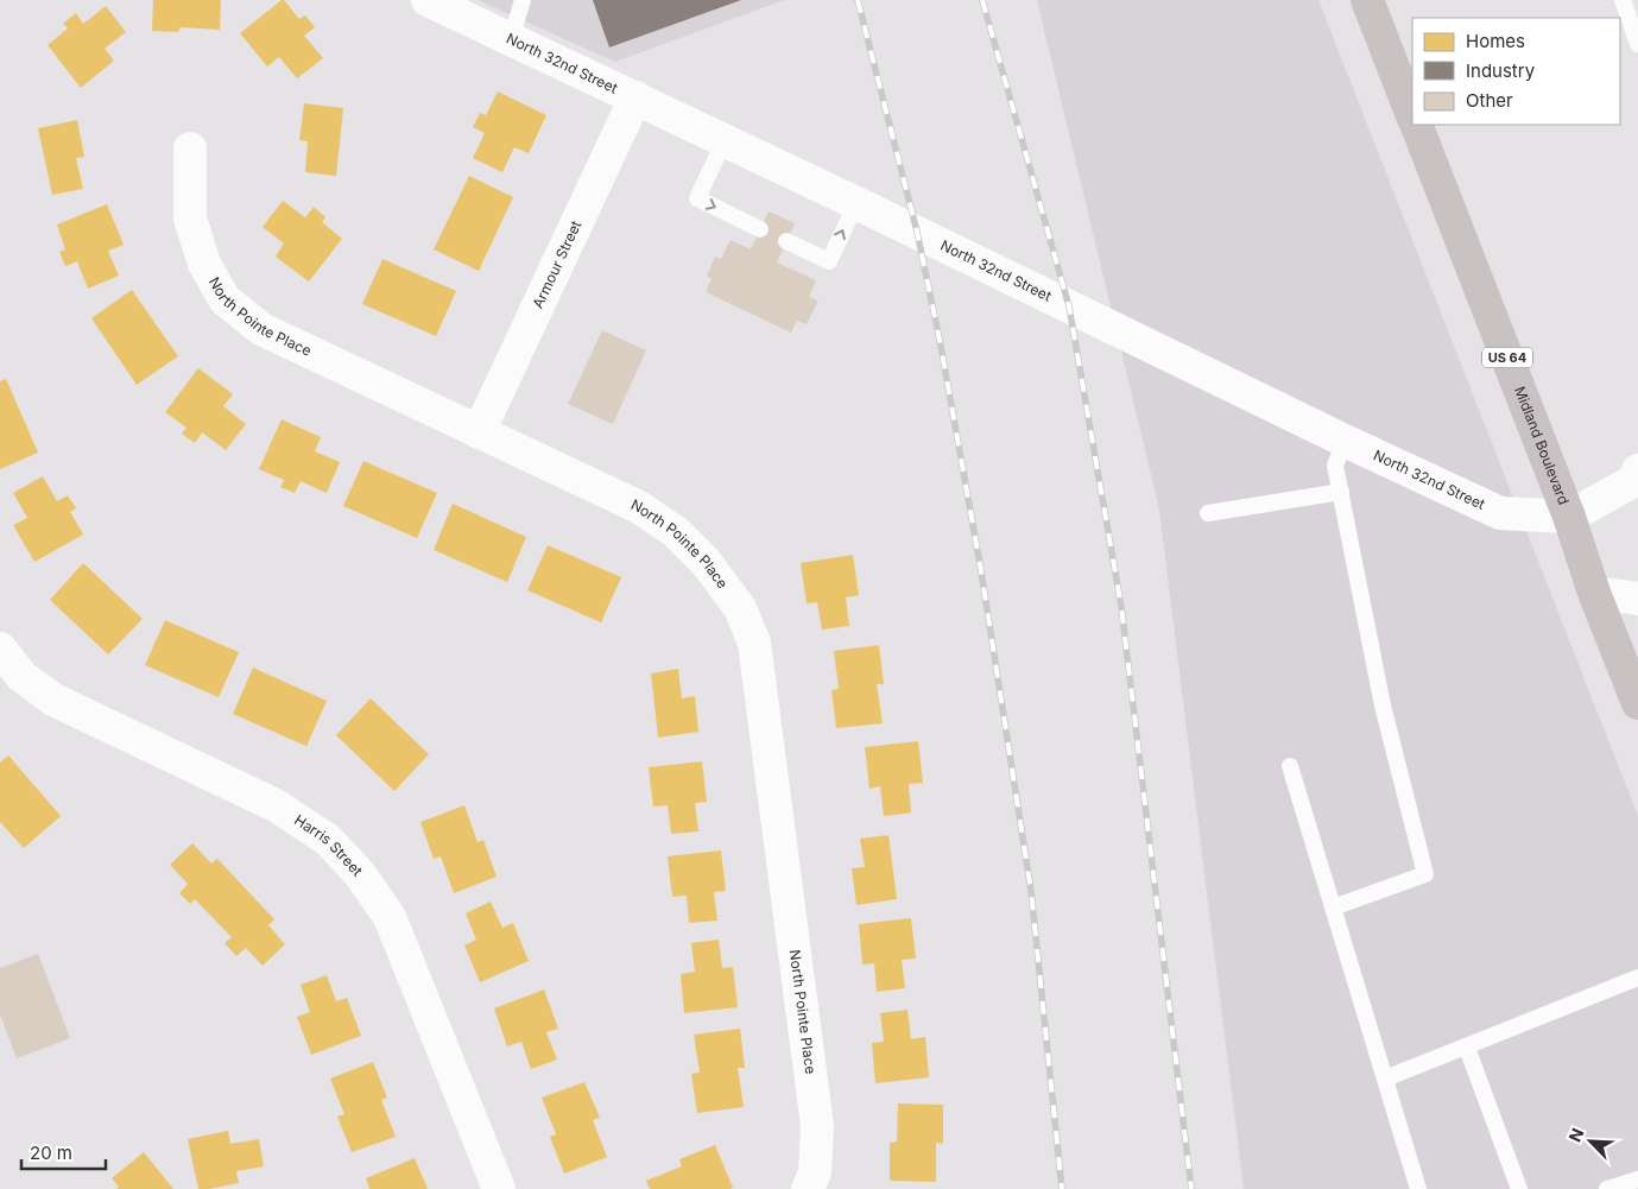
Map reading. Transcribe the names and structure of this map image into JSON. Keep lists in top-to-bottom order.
{
  "streets": {
    "main road": ["US 64", "Midland Boulevard"],
    "street": [
      "North 32nd Street",
      "Armour Street",
      "North Pointe Place",
      "Harris Street"
    ]
  },
  "crossings": [
    ["North 32nd Street", "Armour Street"],
    ["North 32nd Street", "Midland Boulevard"],
    ["Armour Street", "North Pointe Place"]
  ],
  "legend": ["Homes", "Industry", "Other"],
  "scale_bar": "20 m",
  "north": "top left"
}
